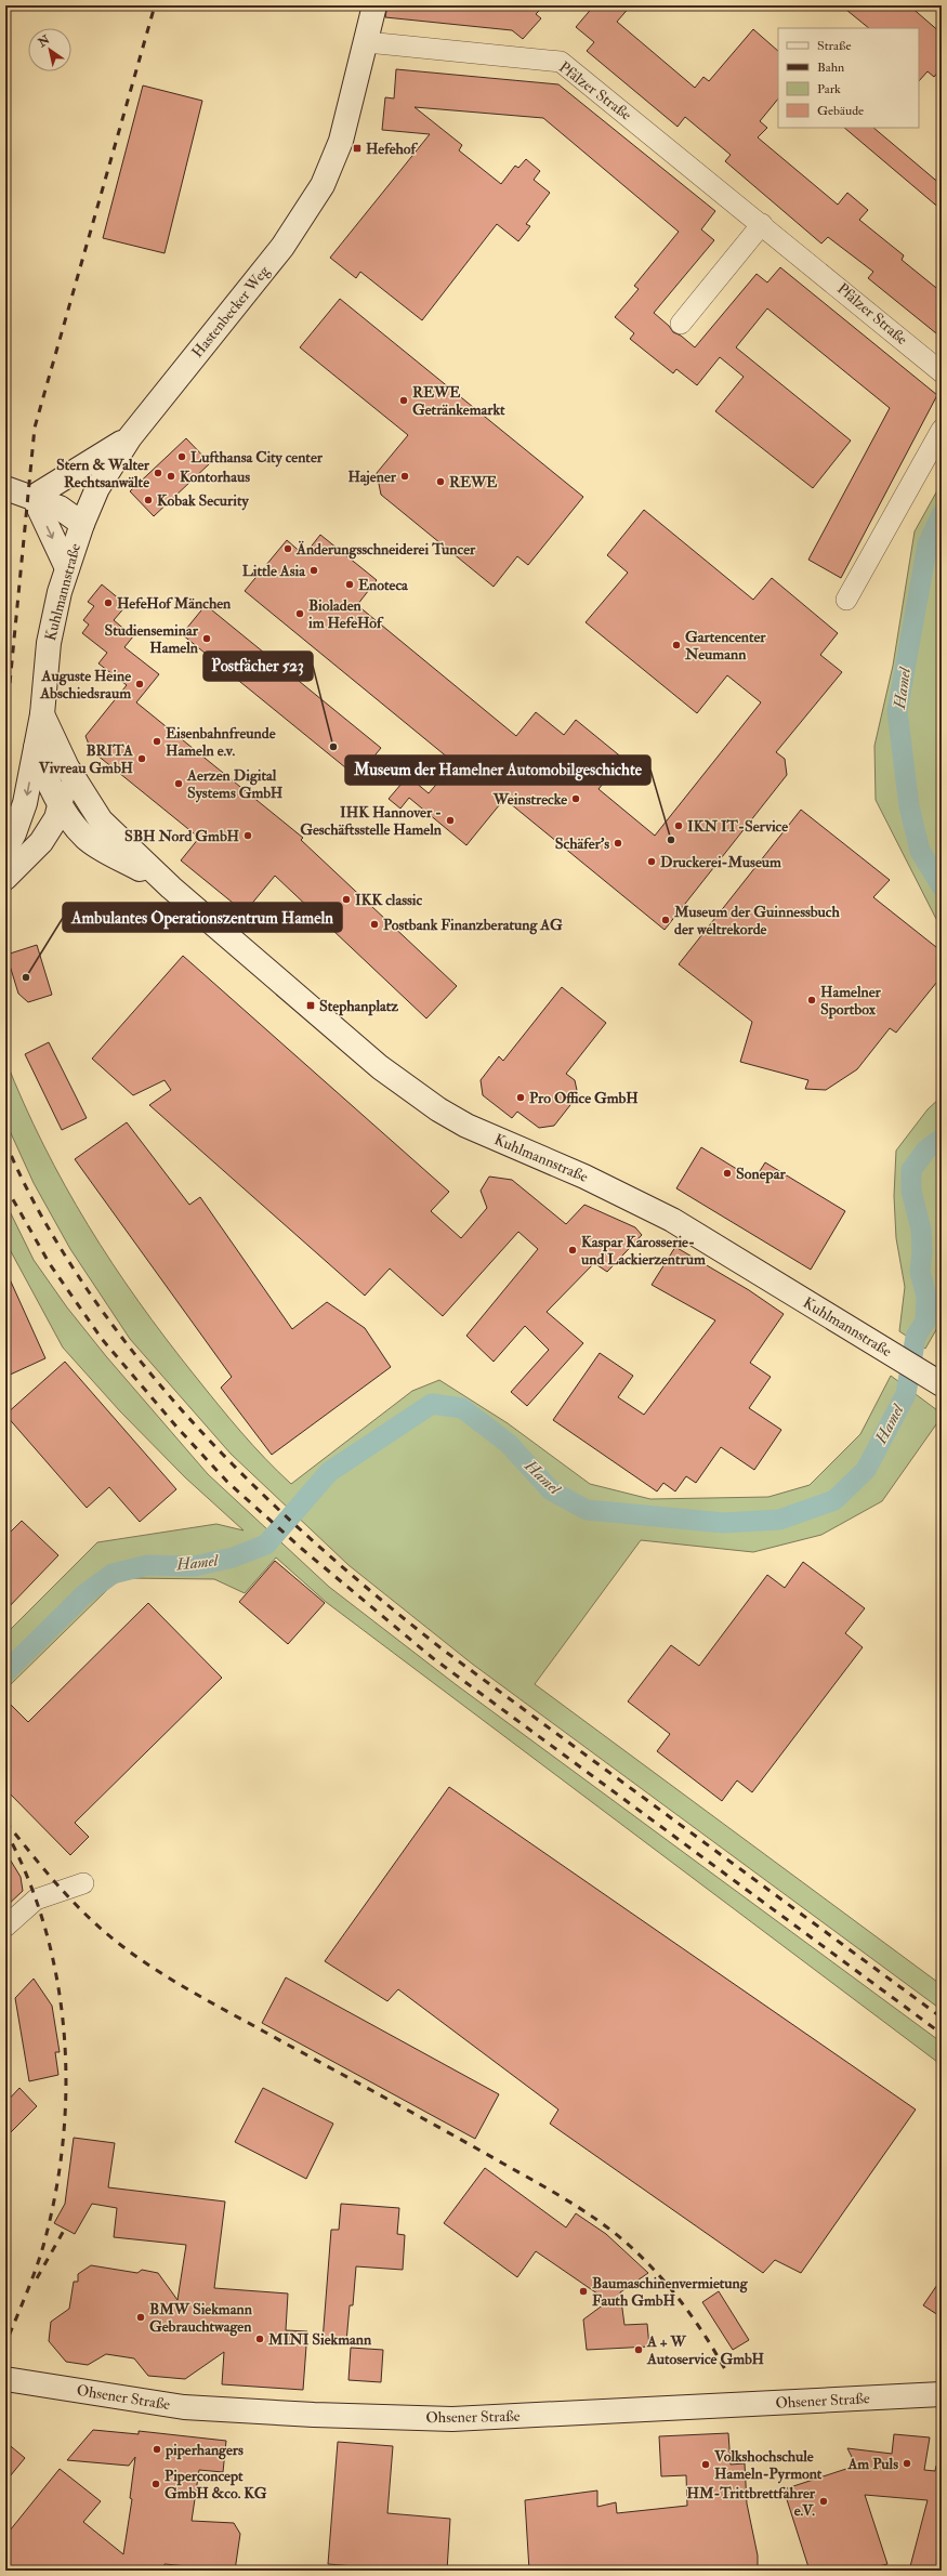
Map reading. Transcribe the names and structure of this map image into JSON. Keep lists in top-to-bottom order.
{
  "streets": {
    "main road": ["Hastenbecker Weg", "Kuhlmannstraße", "Ohsener Straße"],
    "street": ["Pfälzer Straße"]
  },
  "crossings": [
    ["Pfälzer Straße", "Hastenbecker Weg"],
    ["Hastenbecker Weg", "Kuhlmannstraße"]
  ],
  "water": ["Hamel"],
  "places": {
    "transit": ["Hefehof", "Stephanplatz"],
    "other": [
      "REWE Getränkemarkt",
      "Lufthansa City center",
      "Stern & Walter Rechtsanwälte",
      "Kontorhaus",
      "Hajener",
      "REWE",
      "Kobak Security",
      "Änderungsschneiderei Tuncer",
      "Little Asia",
      "Enoteca",
      "HefeHof Mänchen",
      "Bioladen im HefeHof",
      "Studienseminar Hameln",
      "Gartencenter Neumann",
      "Auguste Heine Abschiedsraum",
      "Eisenbahnfreunde Hameln e.v.",
      "Postfächer 523",
      "BRITA Vivreau GmbH",
      "Aerzen Digital Systems GmbH",
      "Weinstrecke",
      "IHK Hannover - Geschäftsstelle Hameln",
      "IKN IT-Service",
      "SBH Nord GmbH",
      "Museum der Hamelner Automobilgeschichte",
      "Schäfer's",
      "Druckerei-Museum",
      "IKK classic",
      "Museum der Guinnessbuch der weltrekorde",
      "Postbank Finanzberatung AG",
      "Ambulantes Operationszentrum Hameln",
      "Hamelner Sportbox",
      "Pro Office GmbH",
      "Sonepar",
      "Kaspar Karosserie- und Lackierzentrum",
      "Baumaschinenvermietung Fauth GmbH",
      "BMW Siekmann Gebrauchtwagen",
      "MINI Siekmann",
      "A + W Autoservice GmbH",
      "piperhangers",
      "Am Puls",
      "Volkshochschule Hameln-Pyrmont",
      "Piperconcept GmbH &co. KG",
      "HM-Trittbrettfahrer e.V."
    ]
  },
  "legend": [
    "Straße",
    "Bahn",
    "Park",
    "Gebäude"
  ],
  "north": "top left"
}
